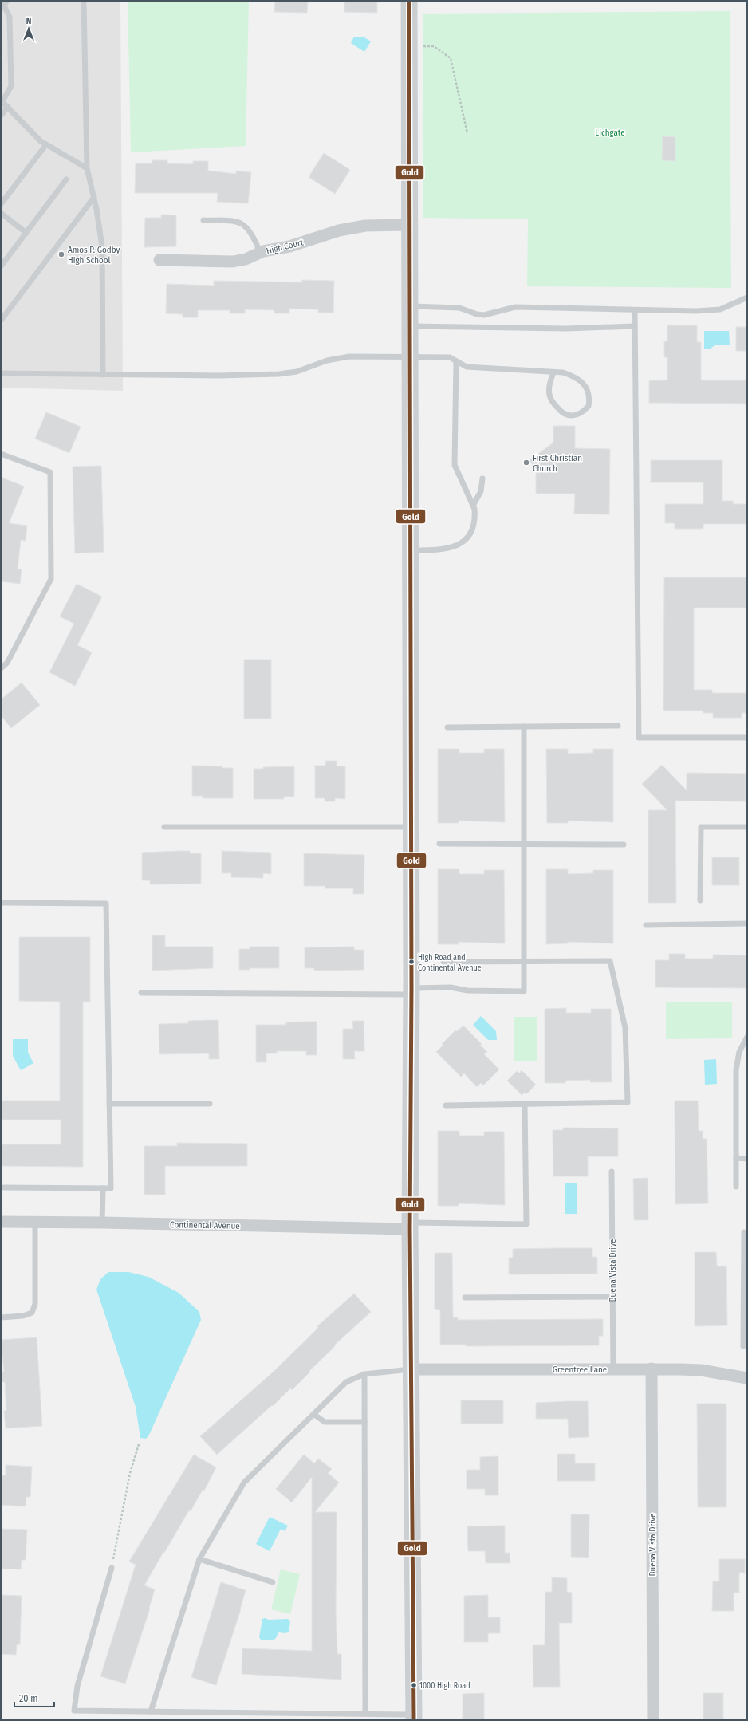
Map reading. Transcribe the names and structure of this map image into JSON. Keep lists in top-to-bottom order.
{
  "streets": {
    "street": [
      "High Court",
      "Continental Avenue",
      "Buena Vista Drive",
      "Greentree Lane"
    ]
  },
  "crossings": [
    ["Buena Vista Drive", "Greentree Lane"]
  ],
  "parks": ["Lichgate"],
  "places": [
    "Amos P. Godby High School",
    "First Christian Church",
    "High Road and Continental Avenue",
    "1000 High Road"
  ],
  "lines": ["transit line Gold"],
  "scale_bar": "20 m",
  "north": "top"
}
